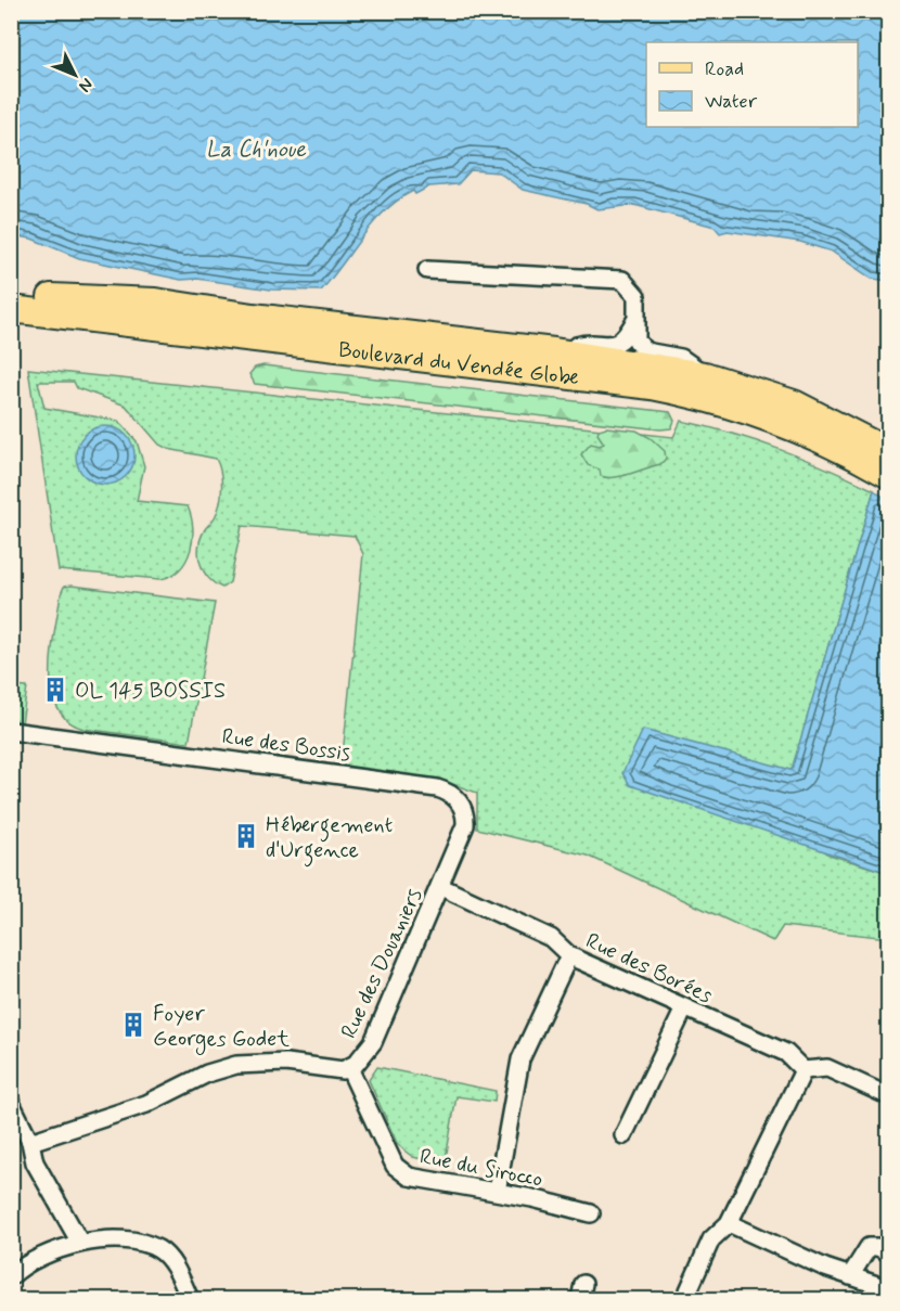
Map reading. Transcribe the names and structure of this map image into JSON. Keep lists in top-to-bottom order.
{
  "streets": {
    "main road": ["Boulevard du Vendée Globe"],
    "street": [
      "Rue des Bossis",
      "Rue des Douaniers",
      "Rue des Borées",
      "Rue du Sirocco"
    ]
  },
  "crossings": [
    ["Rue des Bossis", "Rue des Douaniers"],
    ["Rue des Bossis", "Rue des Borées"],
    ["Rue des Douaniers", "Rue des Borées"],
    ["Rue des Douaniers", "Rue du Sirocco"]
  ],
  "water": ["La Ch'noue"],
  "places": {
    "building": ["OL 145 BOSSIS", "Hébergement d'Urgence", "Foyer Georges Godet"]
  },
  "legend": ["Road", "Water"],
  "north": "bottom right"
}
